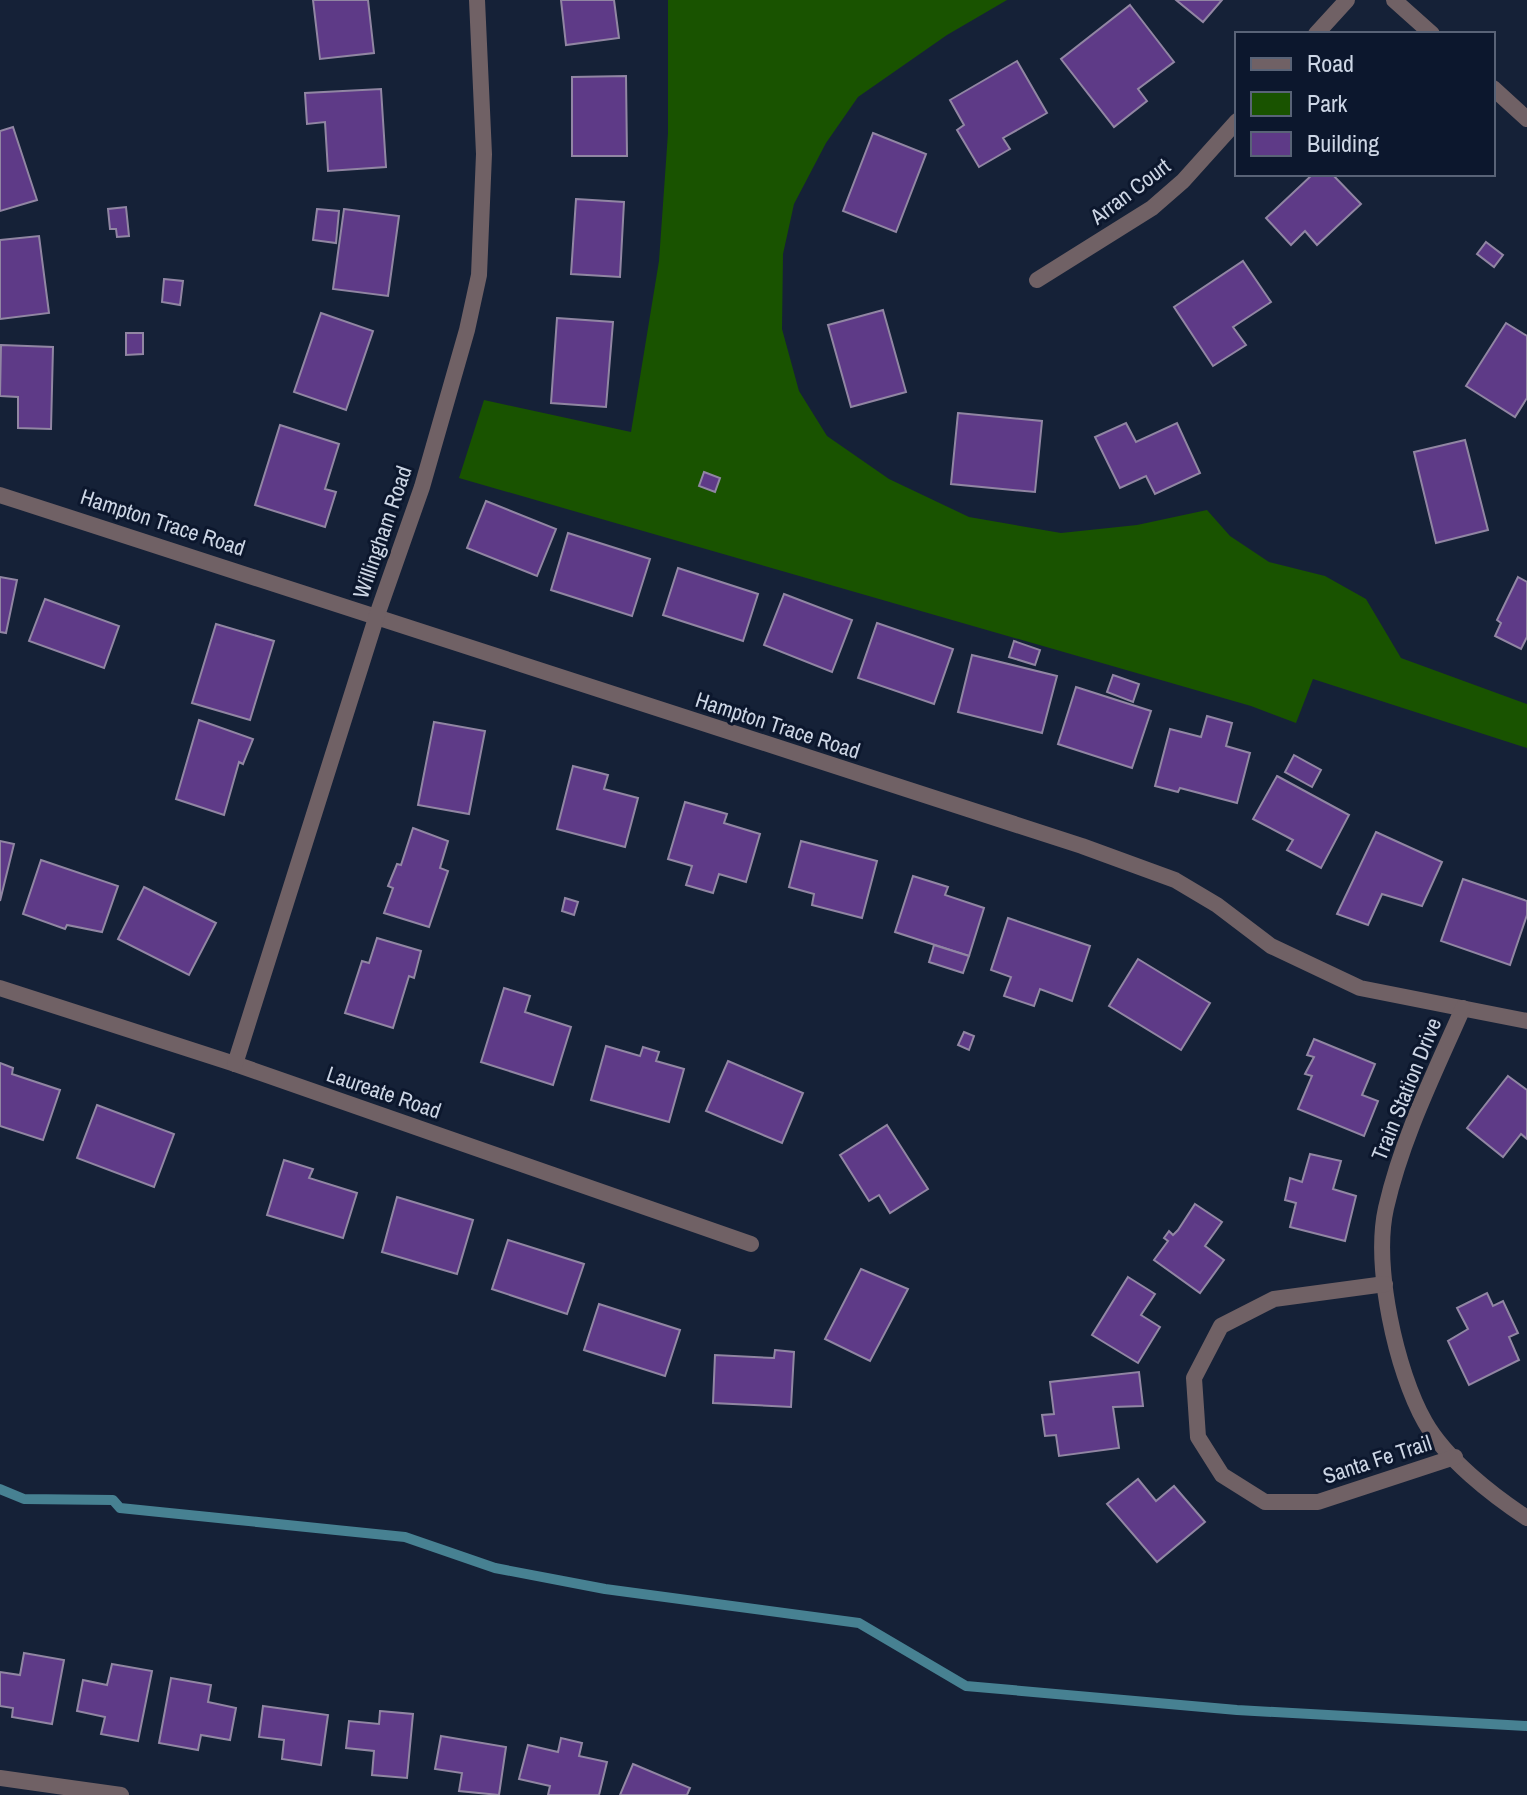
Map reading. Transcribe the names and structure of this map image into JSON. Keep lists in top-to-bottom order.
{
  "streets": {
    "street": [
      "Arran Court",
      "Hampton Trace Road",
      "Willingham Road",
      "Train Station Drive",
      "Laureate Road",
      "Santa Fe Trail"
    ]
  },
  "crossings": [
    ["Hampton Trace Road", "Willingham Road"],
    ["Hampton Trace Road", "Train Station Drive"],
    ["Willingham Road", "Laureate Road"],
    ["Train Station Drive", "Santa Fe Trail"]
  ],
  "legend": ["Road", "Park", "Building"]
}
